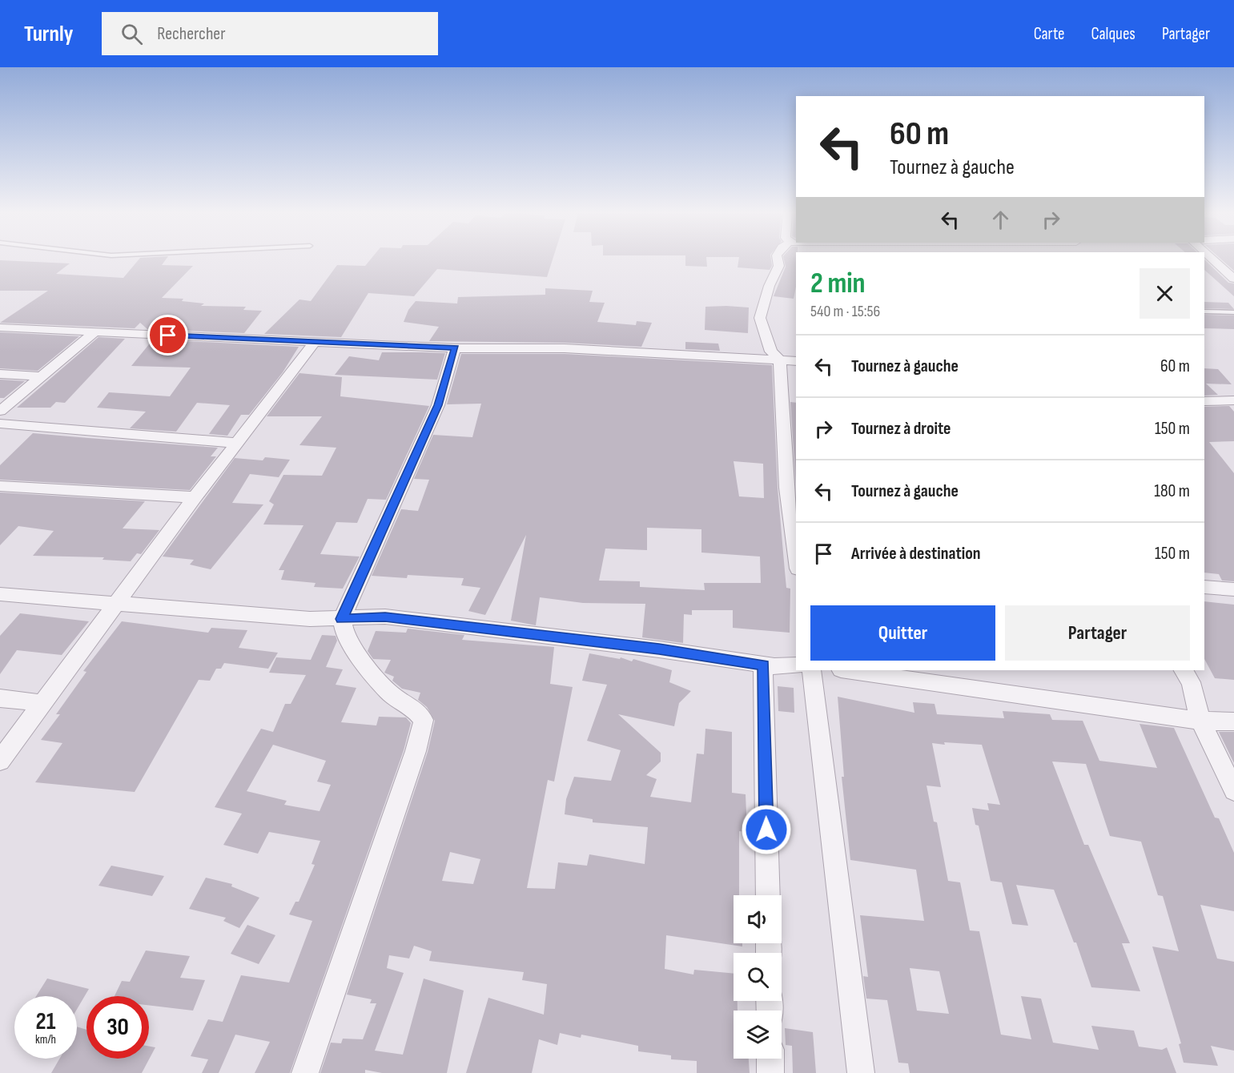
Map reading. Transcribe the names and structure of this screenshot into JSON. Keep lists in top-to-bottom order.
{
  "page": {
    "header": "Turnly",
    "search": "Rechercher",
    "nav": ["Carte", "Calques", "Partager"],
    "turn": ["60 m", "Tournez à gauche"],
    "heading": ["2 min", "540 m · 15:56"],
    "list": [
      {
        "name": "Tournez à gauche",
        "value": "60 m"
      },
      {
        "name": "Tournez à droite",
        "value": "150 m"
      },
      {
        "name": "Tournez à gauche",
        "value": "180 m"
      },
      {
        "name": "Arrivée à destination",
        "value": "150 m"
      }
    ],
    "buttons": ["Quitter", "Partager"],
    "speed": "21 km/h",
    "limit": "30"
  }
}
